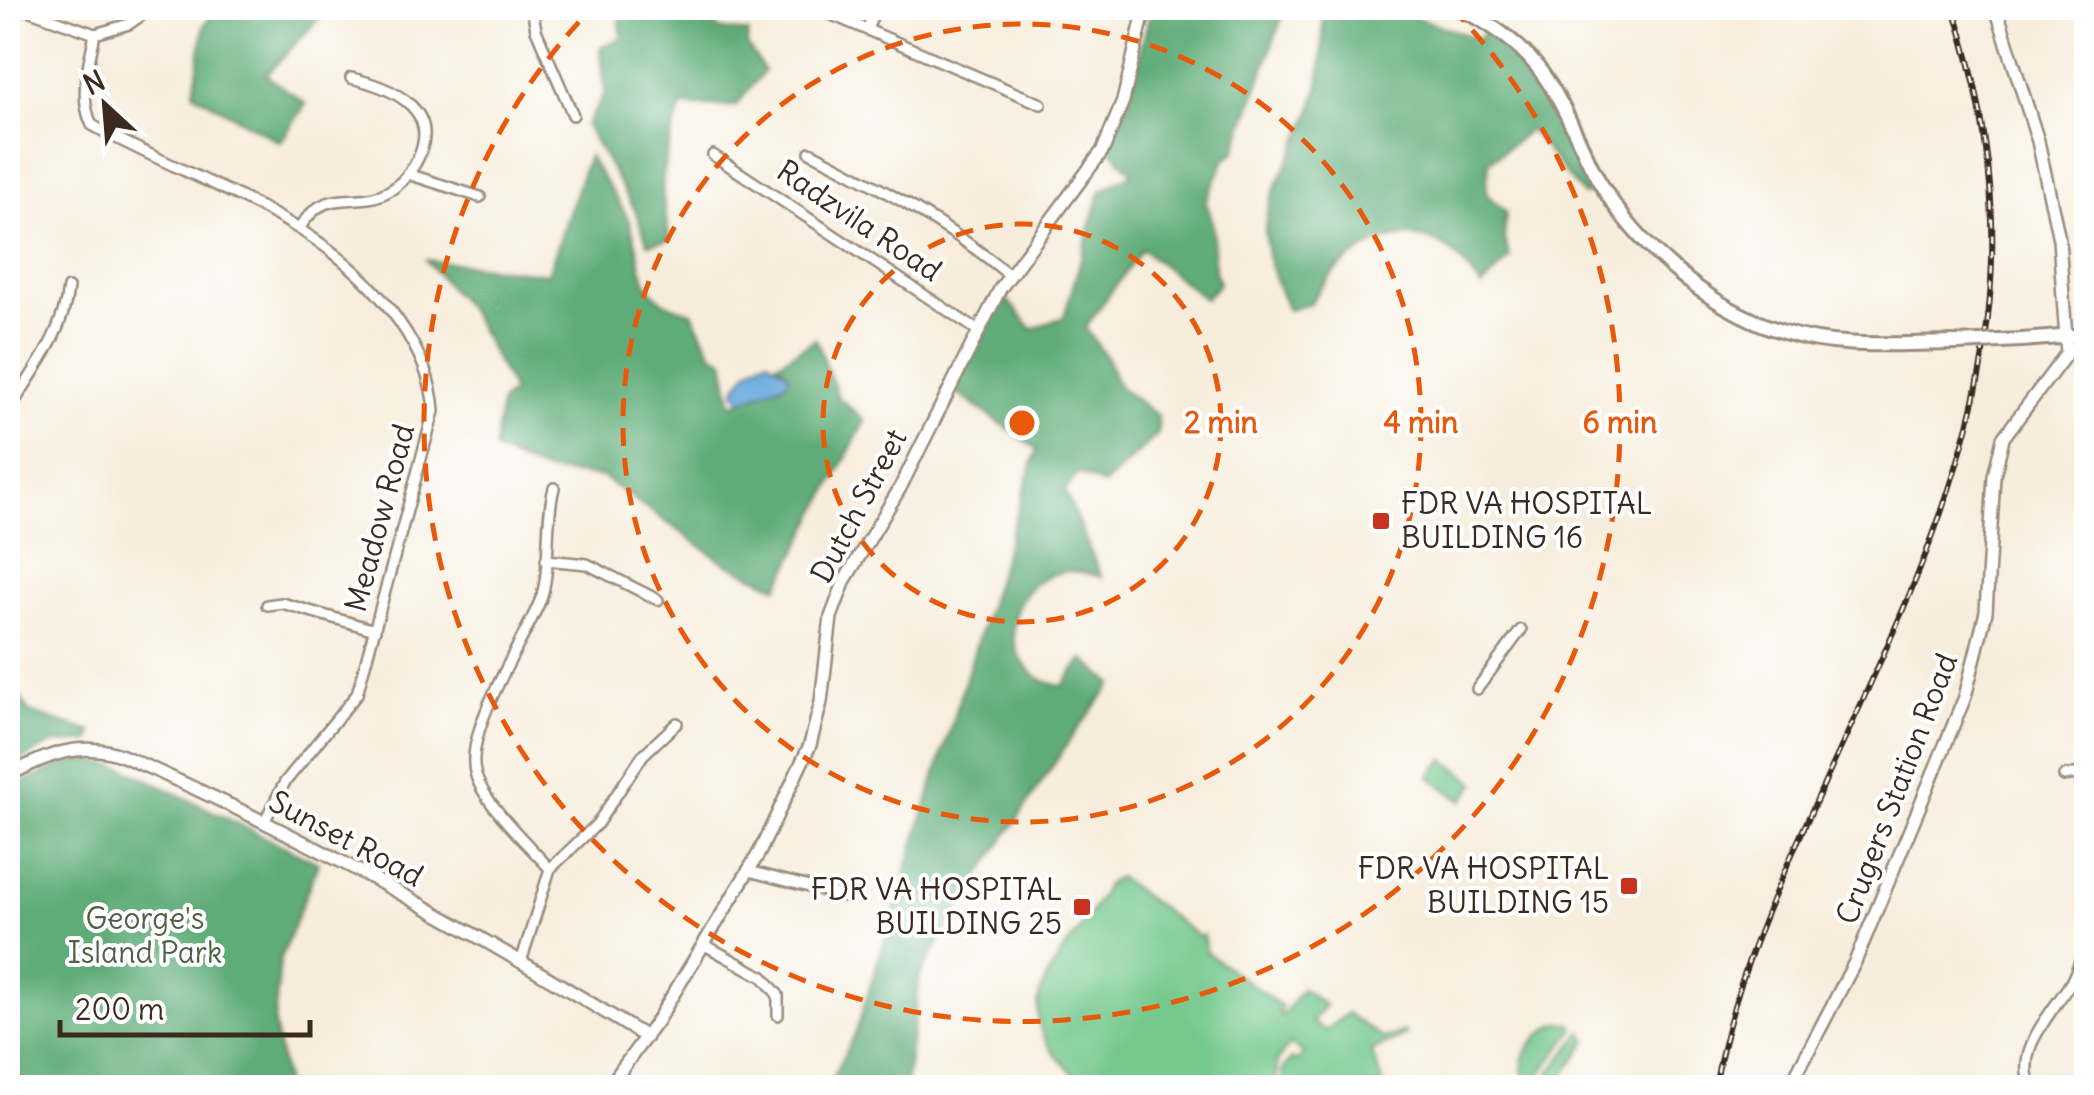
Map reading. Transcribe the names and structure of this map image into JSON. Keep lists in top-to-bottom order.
{
  "streets": {
    "street": [
      "Radzvila Road",
      "Dutch Street",
      "Meadow Road",
      "Crugers Station Road",
      "Sunset Road"
    ]
  },
  "crossings": [
    ["Radzvila Road", "Dutch Street"],
    ["Dutch Street", "Sunset Road"],
    ["Meadow Road", "Sunset Road"]
  ],
  "parks": ["George's Island Park"],
  "places": {
    "transit": ["FDR VA HOSPITAL BUILDING 16", "FDR VA HOSPITAL BUILDING 15", "FDR VA HOSPITAL BUILDING 25"]
  },
  "scale_bar": "200 m",
  "north": "top left",
  "rings": ["2 min", "4 min", "6 min"]
}
